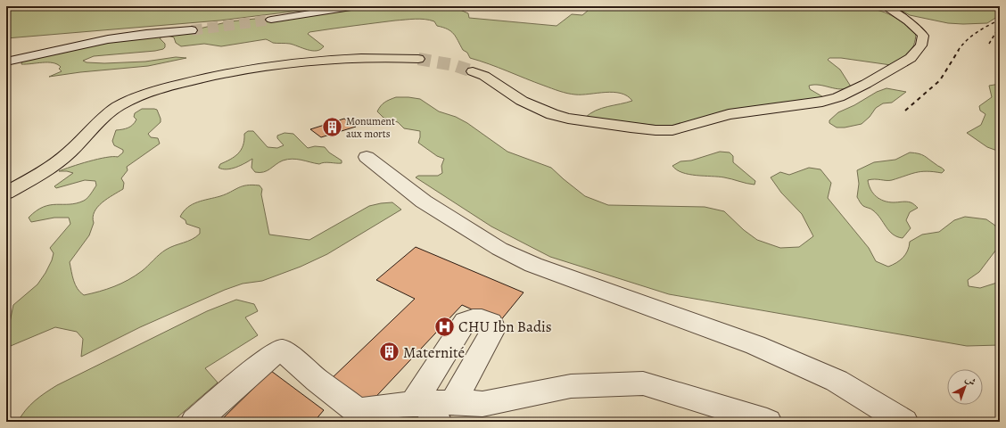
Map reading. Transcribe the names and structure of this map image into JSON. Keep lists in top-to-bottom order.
{
  "places": {
    "building": ["Monument aux morts", "Maternité"],
    "hospital": ["CHU Ibn Badis"]
  },
  "north": "top right"
}
